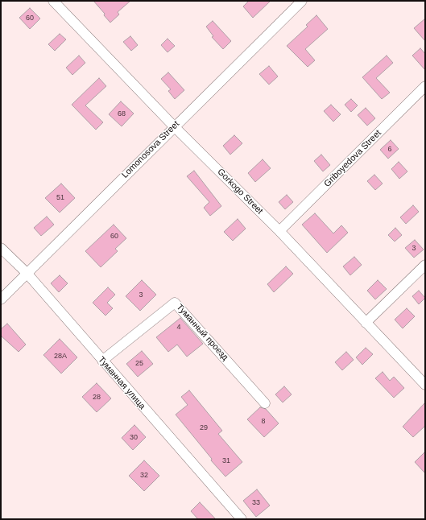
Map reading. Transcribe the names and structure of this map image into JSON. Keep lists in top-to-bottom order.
{
  "streets": {
    "street": [
      "Lomonosova Street",
      "Griboyedova Street",
      "Gorkogo Street",
      "Туманный проезд",
      "Туманная улица"
    ]
  },
  "crossings": [
    ["Lomonosova Street", "Gorkogo Street"],
    ["Lomonosova Street", "Туманная улица"],
    ["Griboyedova Street", "Gorkogo Street"],
    ["Туманный проезд", "Туманная улица"]
  ],
  "house_numbers": [
    "60",
    "68",
    "6",
    "51",
    "60",
    "3",
    "3",
    "4",
    "28А",
    "25",
    "28",
    "8",
    "29",
    "30",
    "31",
    "32",
    "33"
  ]
}
